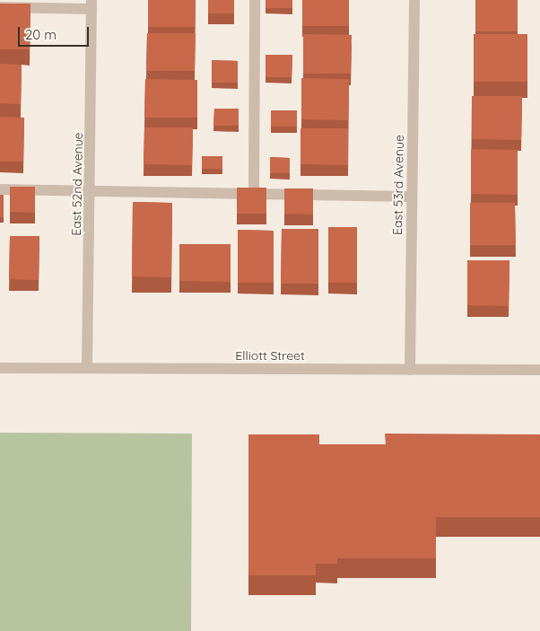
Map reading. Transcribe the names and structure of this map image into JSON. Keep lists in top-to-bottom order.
{
  "streets": {
    "street": ["East 52nd Avenue", "East 53rd Avenue", "Elliott Street"]
  },
  "crossings": [
    ["East 52nd Avenue", "Elliott Street"],
    ["East 53rd Avenue", "Elliott Street"]
  ],
  "scale_bar": "20 m"
}
